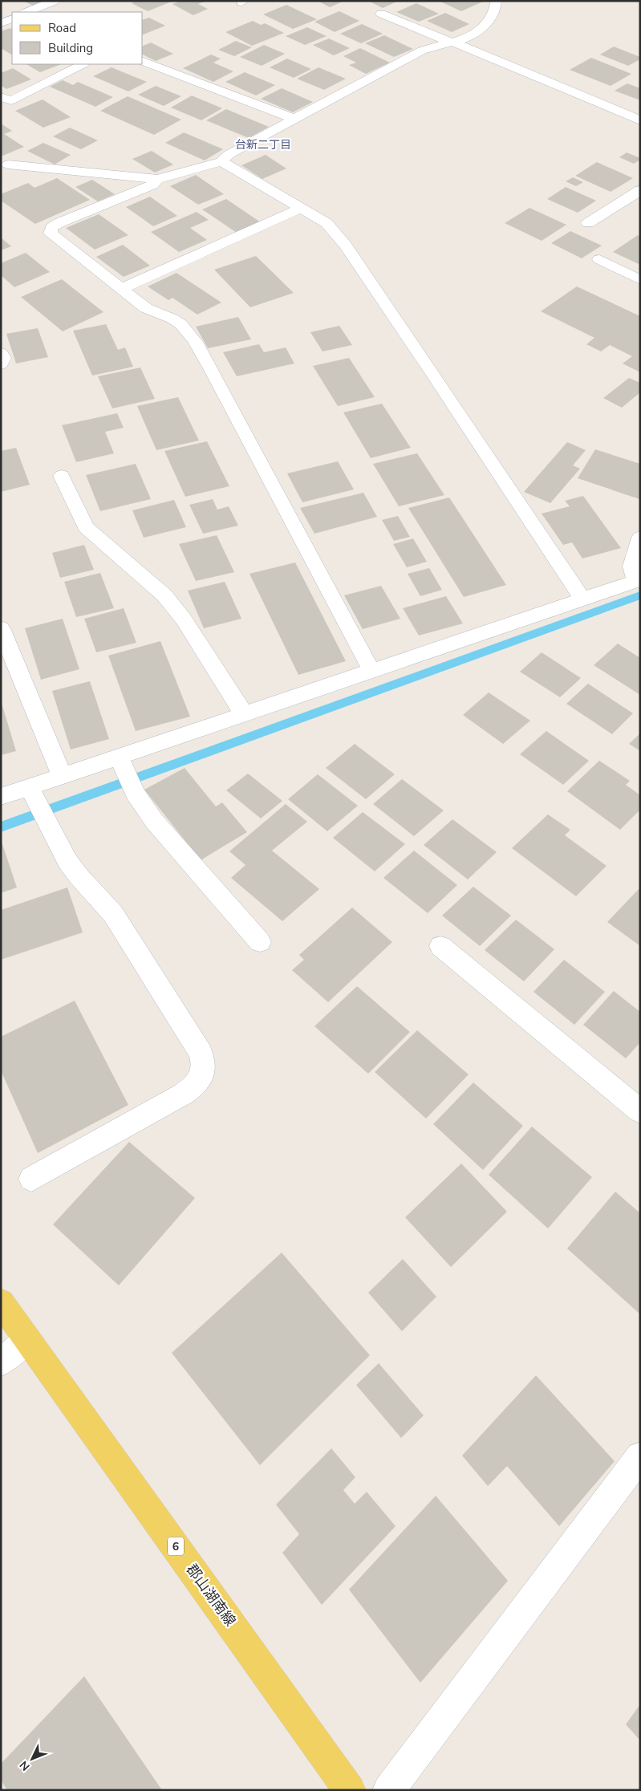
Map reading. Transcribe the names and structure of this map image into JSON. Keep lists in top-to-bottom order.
{
  "streets": {
    "main road": ["6", "郡山湖南線"]
  },
  "districts": ["台新二丁目"],
  "legend": ["Road", "Building"],
  "north": "bottom left"
}
